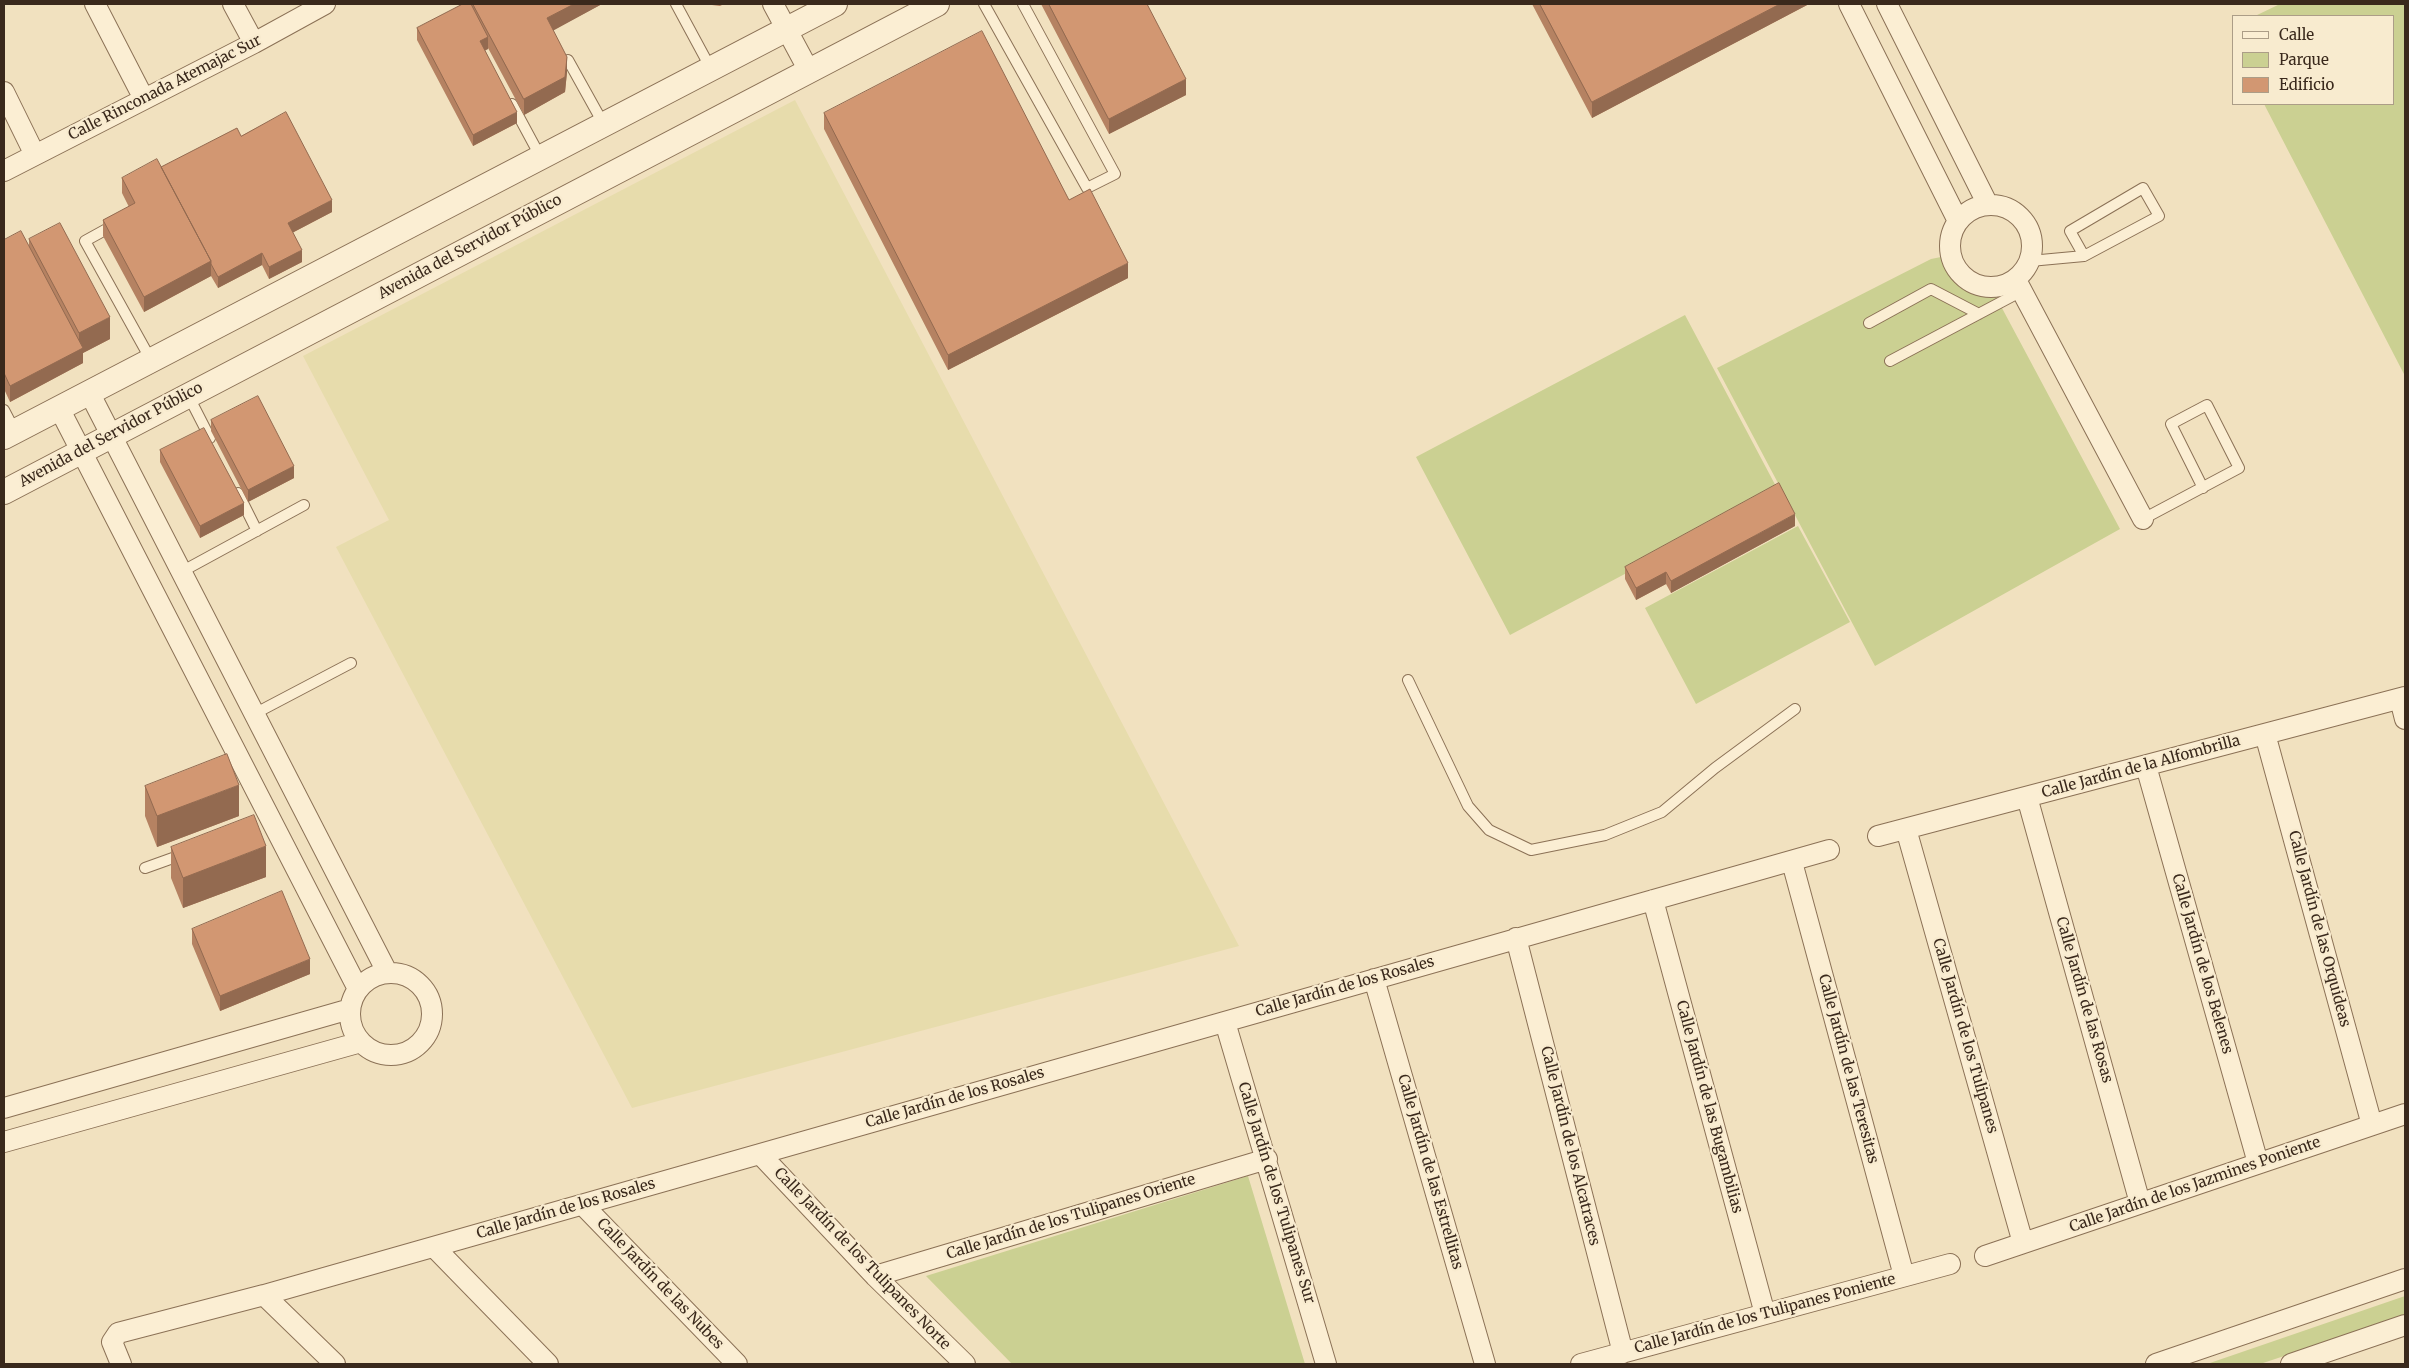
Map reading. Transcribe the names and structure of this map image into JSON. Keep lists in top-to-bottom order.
{
  "streets": {
    "street": [
      "Calle Rinconada Atemajac Sur",
      "Avenida del Servidor Público",
      "Calle Jardín de la Alfombrilla",
      "Calle Jardín de las Orquideas",
      "Calle Jardín de los Belenes",
      "Calle Jardín de los Rosales",
      "Calle Jardín de las Rosas",
      "Calle Jardín de los Tulipanes",
      "Calle Jardín de las Teresitas",
      "Calle Jardín de las Bugambilias",
      "Calle Jardín de los Alcatraces",
      "Calle Jardín de las Estrellitas",
      "Calle Jardín de los Jazmines Poniente",
      "Calle Jardín de los Tulipanes Sur",
      "Calle Jardín de los Tulipanes Oriente",
      "Calle Jardín de los Tulipanes Norte",
      "Calle Jardín de las Nubes",
      "Calle Jardín de los Tulipanes Poniente"
    ]
  },
  "crossings": [
    ["Calle Jardín de la Alfombrilla", "Calle Jardín de las Orquideas"],
    ["Calle Jardín de la Alfombrilla", "Calle Jardín de los Belenes"],
    ["Calle Jardín de la Alfombrilla", "Calle Jardín de las Rosas"],
    ["Calle Jardín de la Alfombrilla", "Calle Jardín de los Tulipanes"],
    ["Calle Jardín de las Orquideas", "Calle Jardín de los Jazmines Poniente"],
    ["Calle Jardín de los Belenes", "Calle Jardín de los Jazmines Poniente"],
    ["Calle Jardín de los Rosales", "Calle Jardín de las Teresitas"],
    ["Calle Jardín de los Rosales", "Calle Jardín de las Bugambilias"],
    ["Calle Jardín de los Rosales", "Calle Jardín de los Alcatraces"],
    ["Calle Jardín de los Rosales", "Calle Jardín de las Estrellitas"],
    ["Calle Jardín de los Rosales", "Calle Jardín de los Tulipanes Sur"],
    ["Calle Jardín de los Rosales", "Calle Jardín de los Tulipanes Norte"],
    ["Calle Jardín de los Rosales", "Calle Jardín de las Nubes"],
    ["Calle Jardín de las Rosas", "Calle Jardín de los Jazmines Poniente"],
    ["Calle Jardín de los Tulipanes", "Calle Jardín de los Jazmines Poniente"],
    ["Calle Jardín de las Teresitas", "Calle Jardín de los Tulipanes Poniente"],
    ["Calle Jardín de las Bugambilias", "Calle Jardín de los Tulipanes Poniente"],
    ["Calle Jardín de los Alcatraces", "Calle Jardín de los Tulipanes Poniente"],
    ["Calle Jardín de los Tulipanes Sur", "Calle Jardín de los Tulipanes Oriente"],
    ["Calle Jardín de los Tulipanes Oriente", "Calle Jardín de los Tulipanes Norte"]
  ],
  "legend": ["Calle", "Parque", "Edificio"]
}
